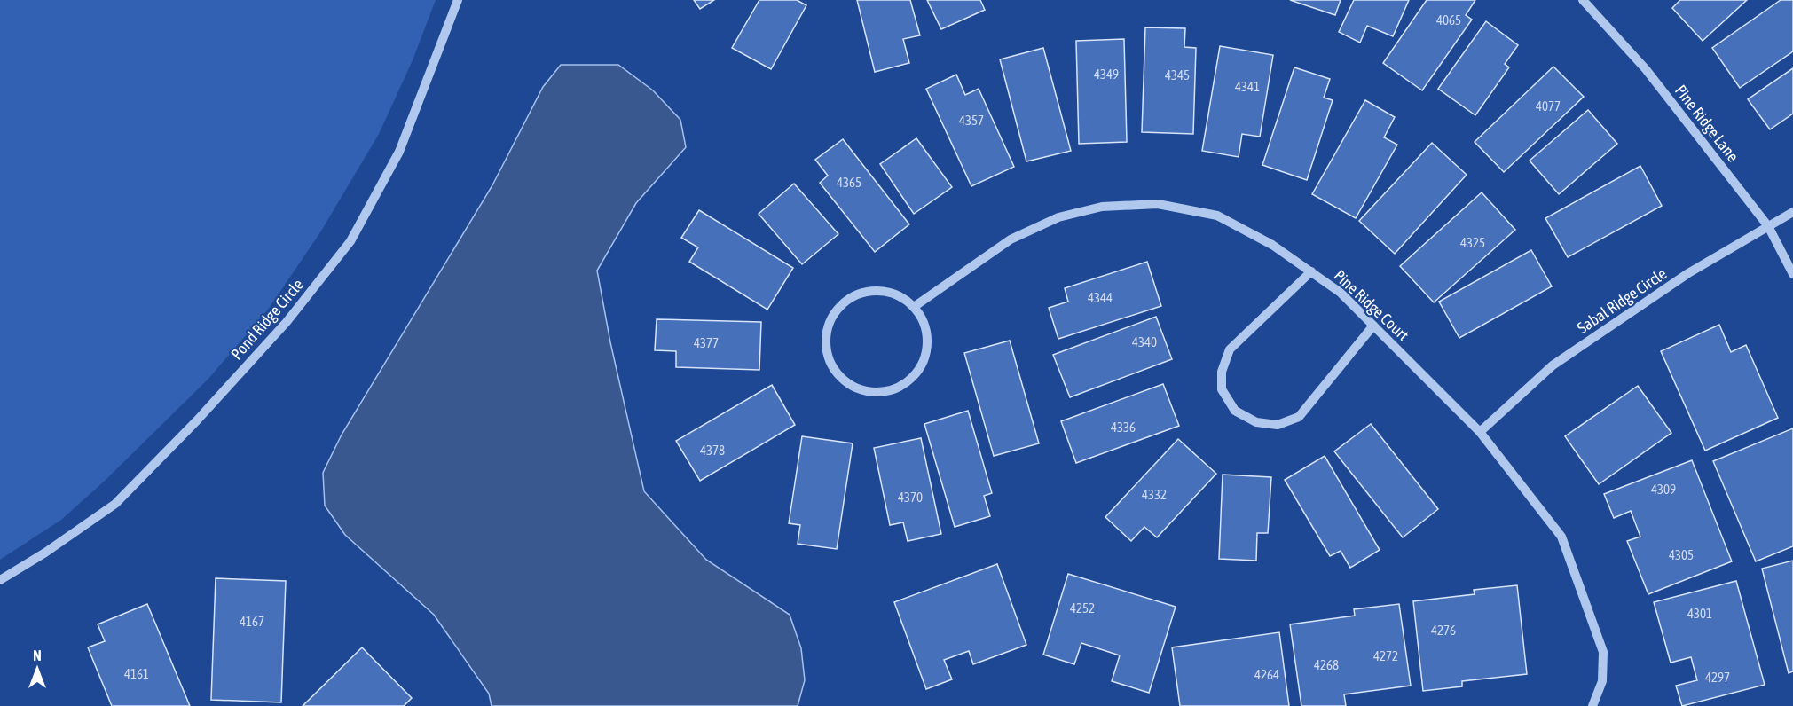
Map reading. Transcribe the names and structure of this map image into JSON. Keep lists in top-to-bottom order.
{
  "streets": {
    "street": [
      "Pine Ridge Lane",
      "Sabal Ridge Circle",
      "Pine Ridge Court",
      "Pond Ridge Circle"
    ]
  },
  "crossings": [
    ["Pine Ridge Lane", "Sabal Ridge Circle"],
    ["Sabal Ridge Circle", "Pine Ridge Court"]
  ],
  "house_numbers": [
    "4065",
    "4349",
    "4345",
    "4341",
    "4077",
    "4357",
    "4365",
    "4325",
    "4344",
    "4340",
    "4377",
    "4336",
    "4378",
    "4309",
    "4332",
    "4370",
    "4305",
    "4252",
    "4301",
    "4167",
    "4276",
    "4272",
    "4268",
    "4161",
    "4264",
    "4297"
  ],
  "north": "top"
}
